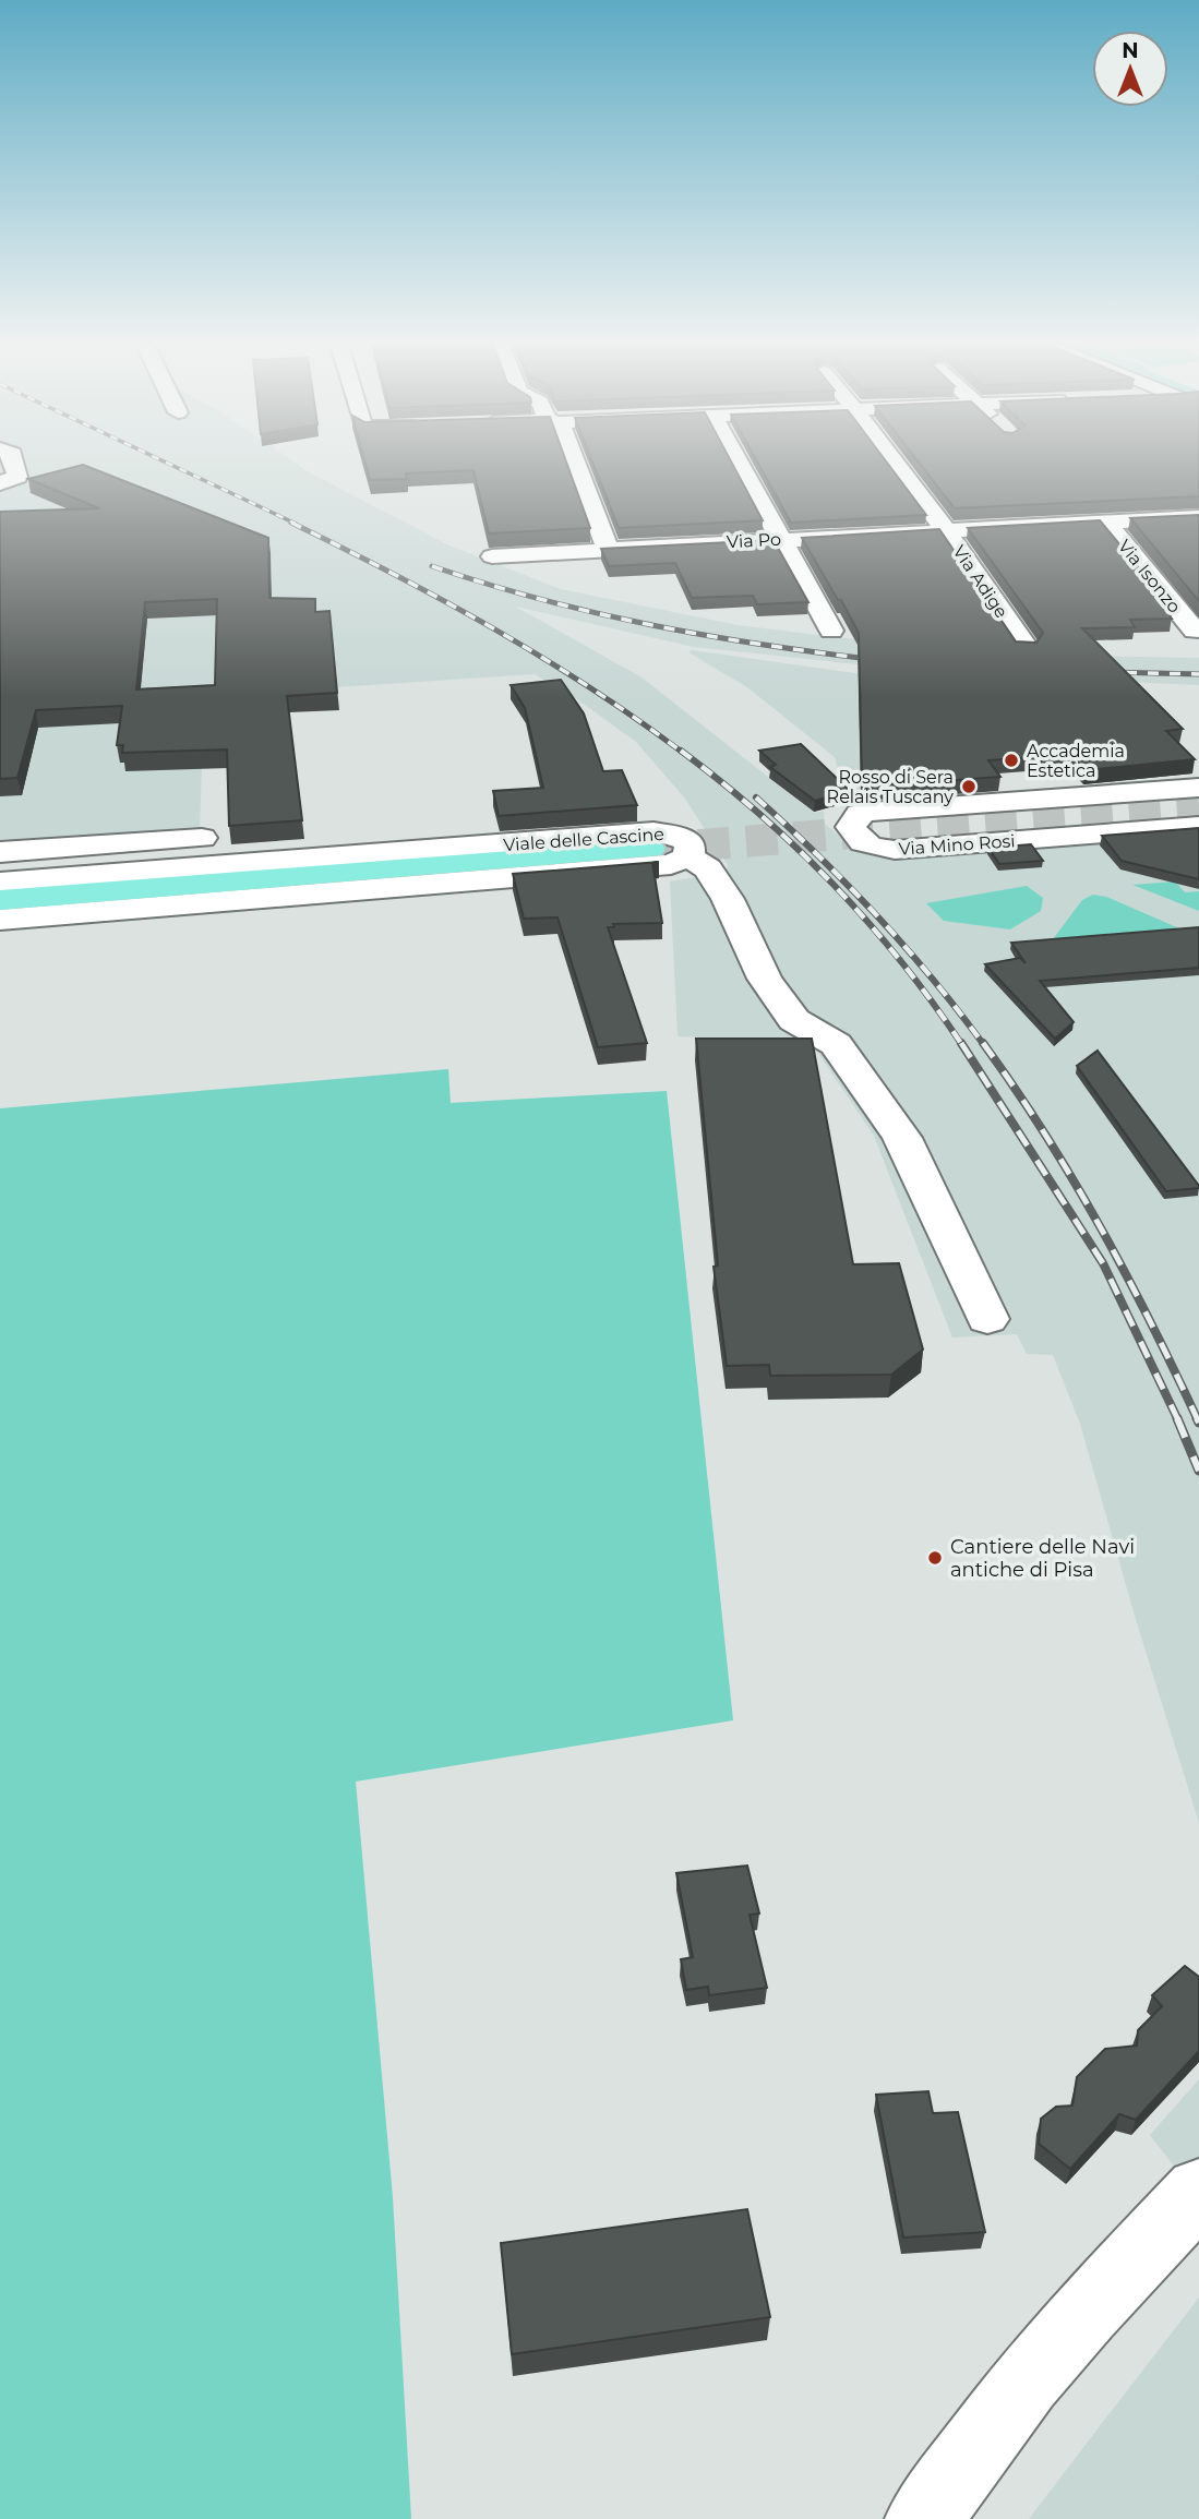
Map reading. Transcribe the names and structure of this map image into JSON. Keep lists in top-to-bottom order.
{
  "streets": {
    "main road": ["Viale delle Cascine"],
    "street": [
      "Via Po",
      "Via Isonzo",
      "Via Adige",
      "Via Mino Rosi"
    ]
  },
  "crossings": [
    ["Via Po", "Via Isonzo"],
    ["Via Po", "Via Adige"]
  ],
  "places": ["Accademia Estetica", "Rosso di Sera Relais Tuscany", "Cantiere delle Navi antiche di Pisa"],
  "north": "top"
}
